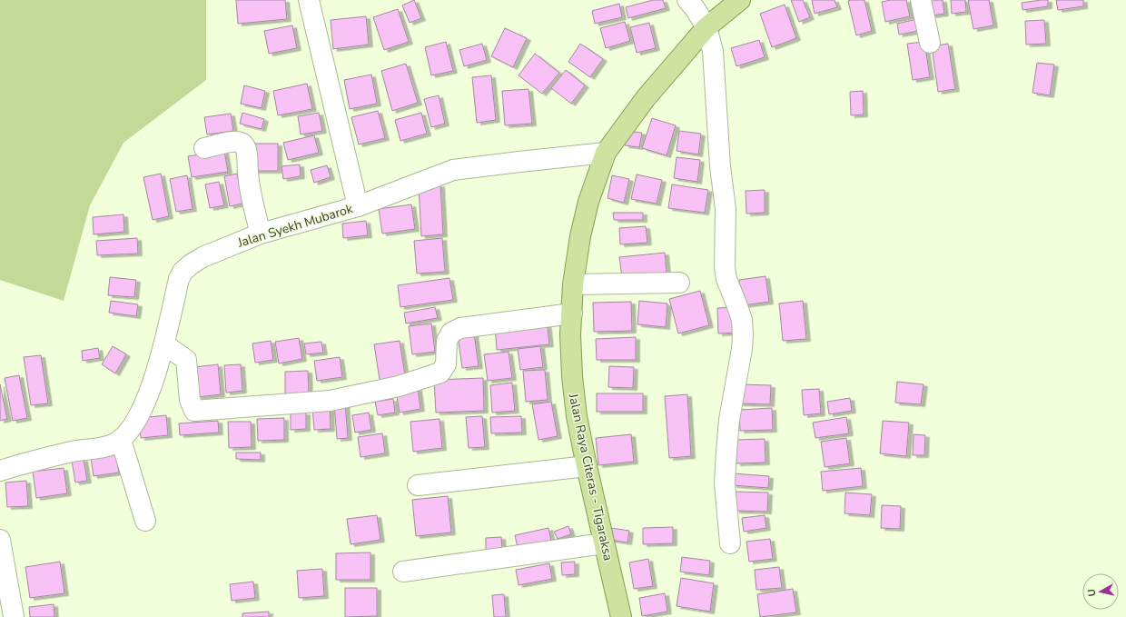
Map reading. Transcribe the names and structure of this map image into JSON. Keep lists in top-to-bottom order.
{
  "streets": {
    "main road": ["Jalan Raya Citeras - Tigaraksa"],
    "street": ["Jalan Syekh Mubarok"]
  },
  "crossings": [
    ["Jalan Syekh Mubarok", "Jalan Raya Citeras - Tigaraksa"]
  ],
  "north": "left"
}
